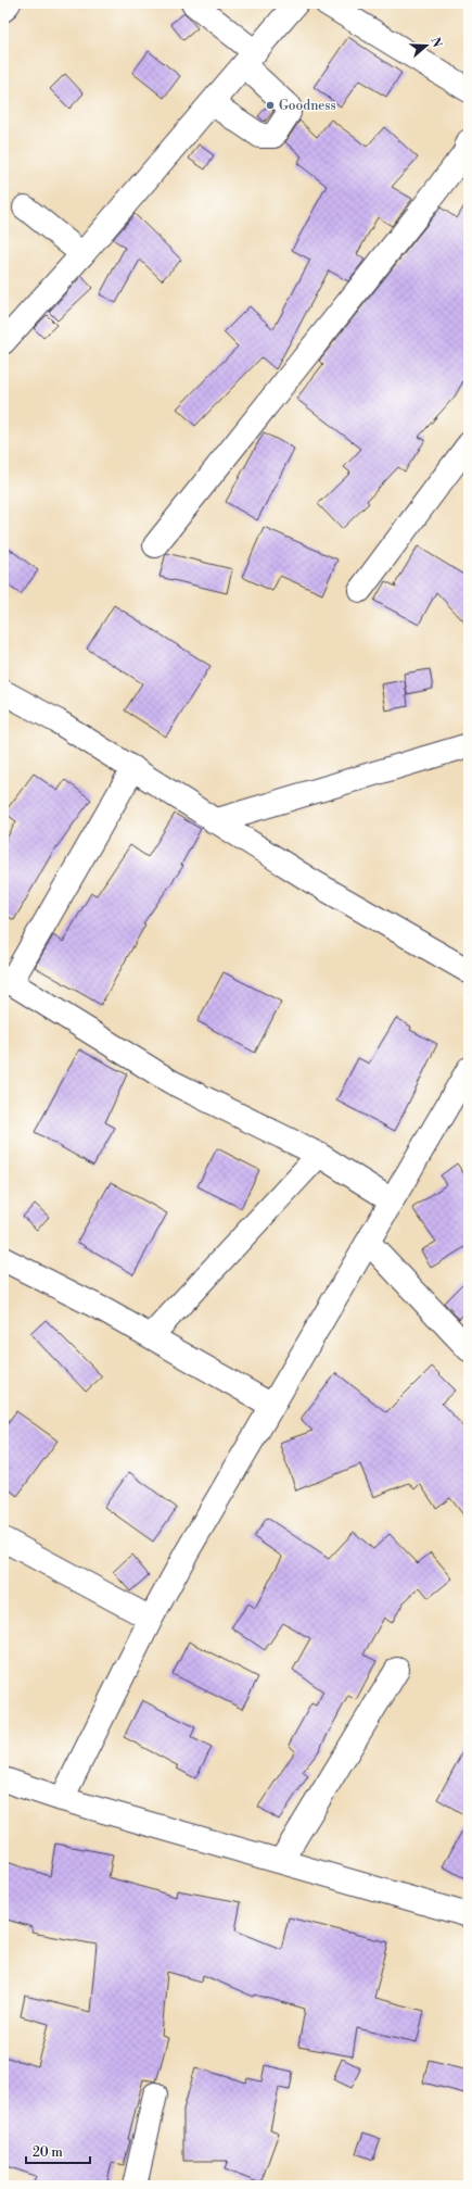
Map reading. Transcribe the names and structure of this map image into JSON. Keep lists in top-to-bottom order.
{
  "places": ["Goodness"],
  "scale_bar": "20 m",
  "north": "right"
}
